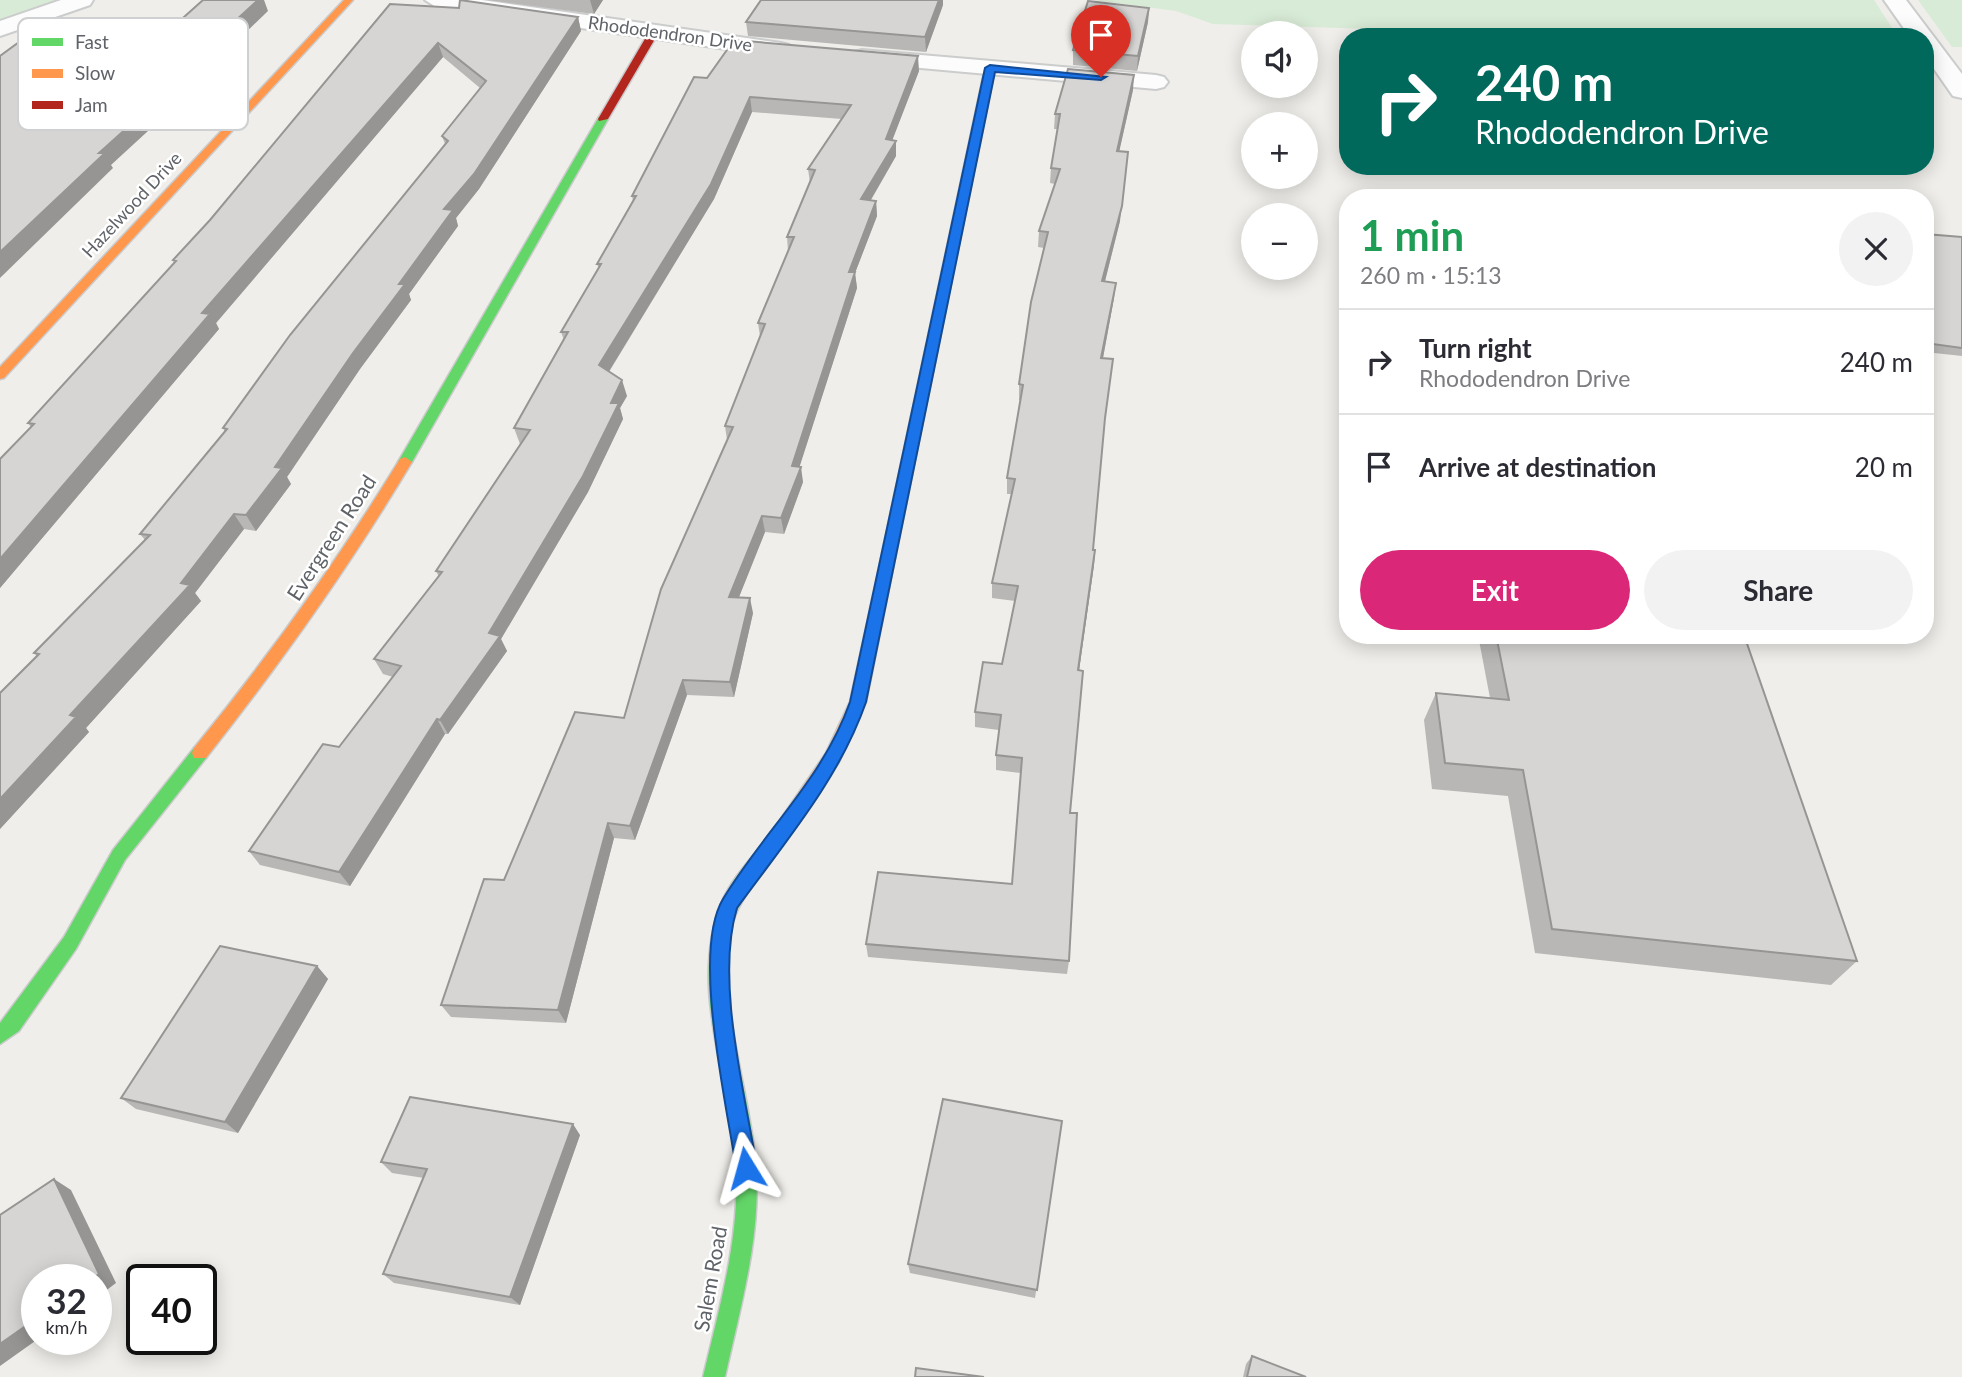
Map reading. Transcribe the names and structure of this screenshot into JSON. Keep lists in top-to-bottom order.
{
  "streets": {
    "street": [
      "Rhododendron Drive",
      "Hazelwood Drive",
      "Evergreen Road",
      "Salem Road"
    ]
  },
  "crossings": [
    ["Rhododendron Drive", "Evergreen Road"]
  ],
  "legend": ["Fast", "Slow", "Jam"],
  "page": {
    "map_buttons": ["+", "−"],
    "turn": ["240 m", "Rhododendron Drive"],
    "heading": ["1 min", "260 m · 15:13"],
    "list": [
      {
        "name": "Turn right",
        "note": "Rhododendron Drive",
        "value": "240 m"
      },
      {
        "name": "Arrive at destination",
        "value": "20 m"
      }
    ],
    "buttons": ["Exit", "Share"],
    "speed": "32 km/h",
    "limit": "40"
  }
}
